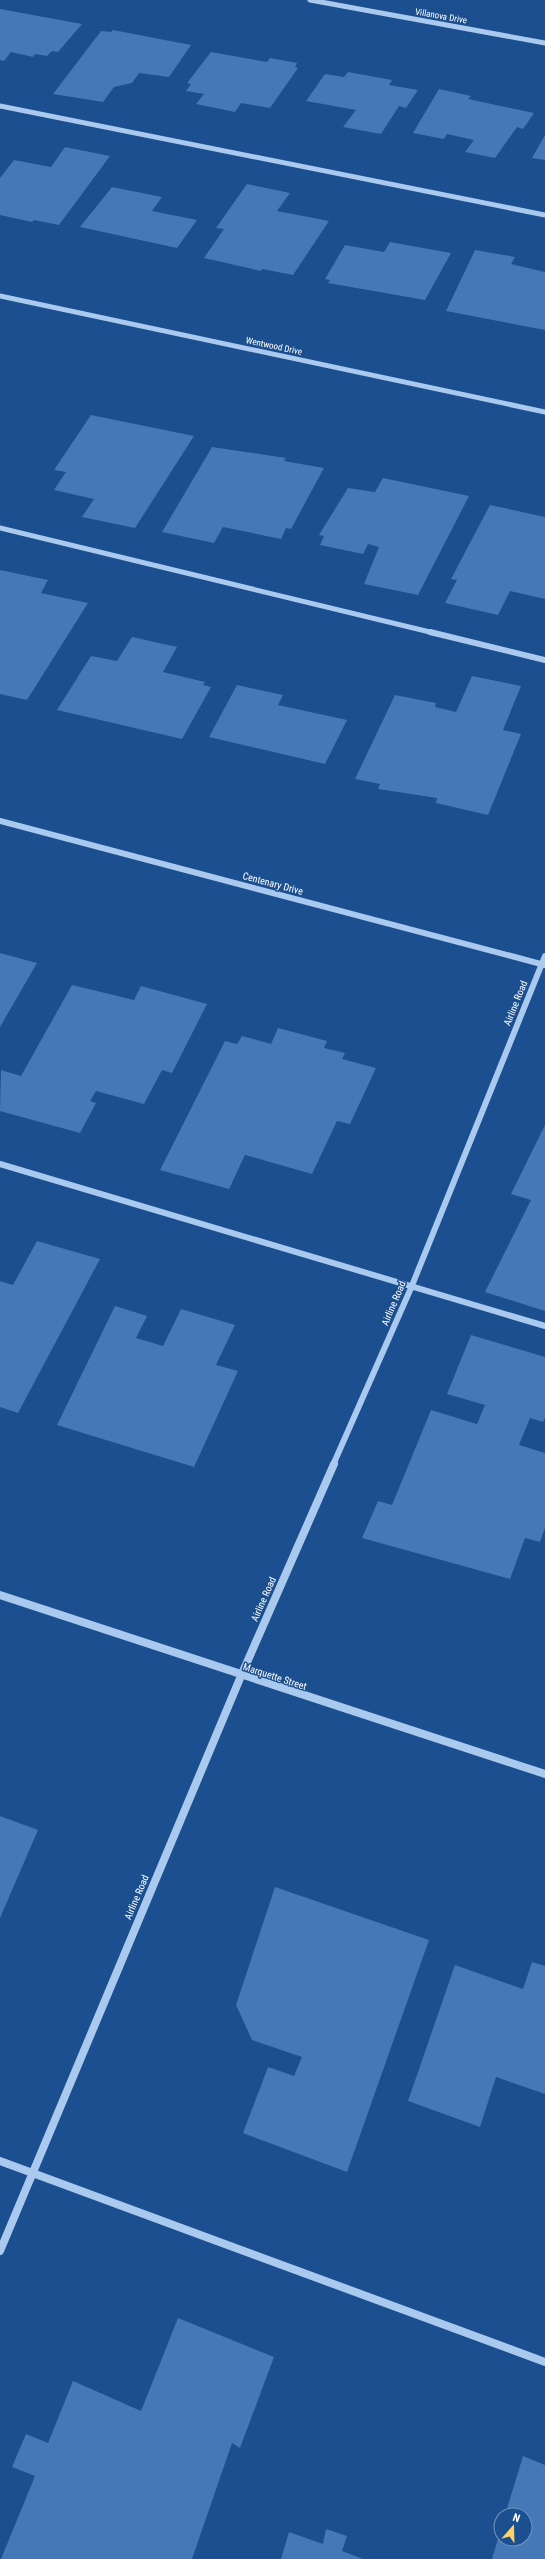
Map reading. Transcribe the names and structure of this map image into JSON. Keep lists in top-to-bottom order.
{
  "streets": {
    "street": [
      "Villanova Drive",
      "Wentwood Drive",
      "Centenary Drive",
      "Airline Road",
      "Marquette Street"
    ]
  },
  "crossings": [
    ["Centenary Drive", "Airline Road"],
    ["Airline Road", "Marquette Street"]
  ],
  "north": "top"
}
